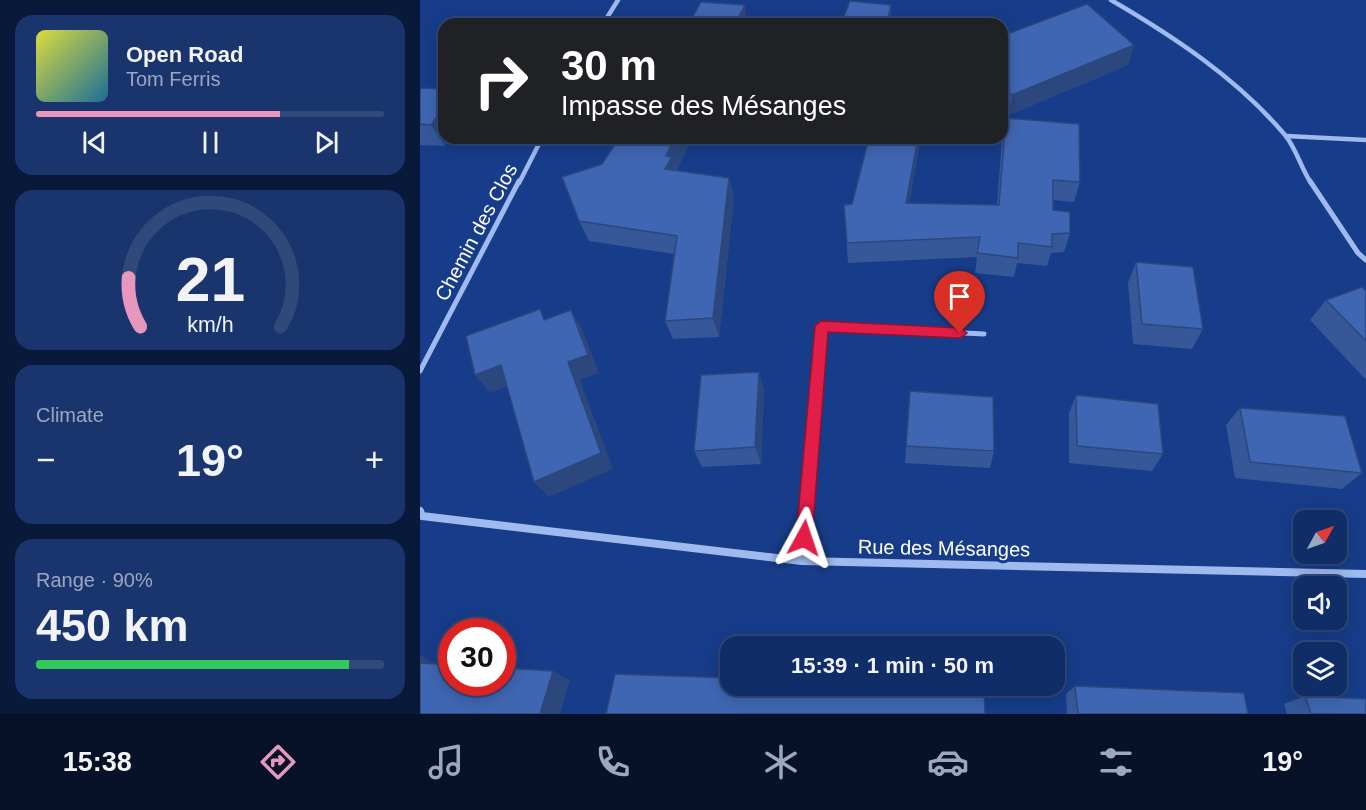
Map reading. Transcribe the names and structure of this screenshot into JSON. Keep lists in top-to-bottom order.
{
  "streets": {
    "street": ["Chemin des Clos", "Rue des Mésanges"]
  },
  "north": "top right",
  "page": {
    "turn": ["30 m", "Impasse des Mésanges"],
    "song": ["Open Road", "Tom Ferris"],
    "tile": [
      "Climate",
      ["Range · 90%", "450 km"]
    ],
    "heat": ["−", "19°", "+"],
    "limit": "30",
    "trip": "15:39 · 1 min · 50 m",
    "tabs": ["15:38", "19°"],
    "gauge": ["21", "km/h"]
  }
}
